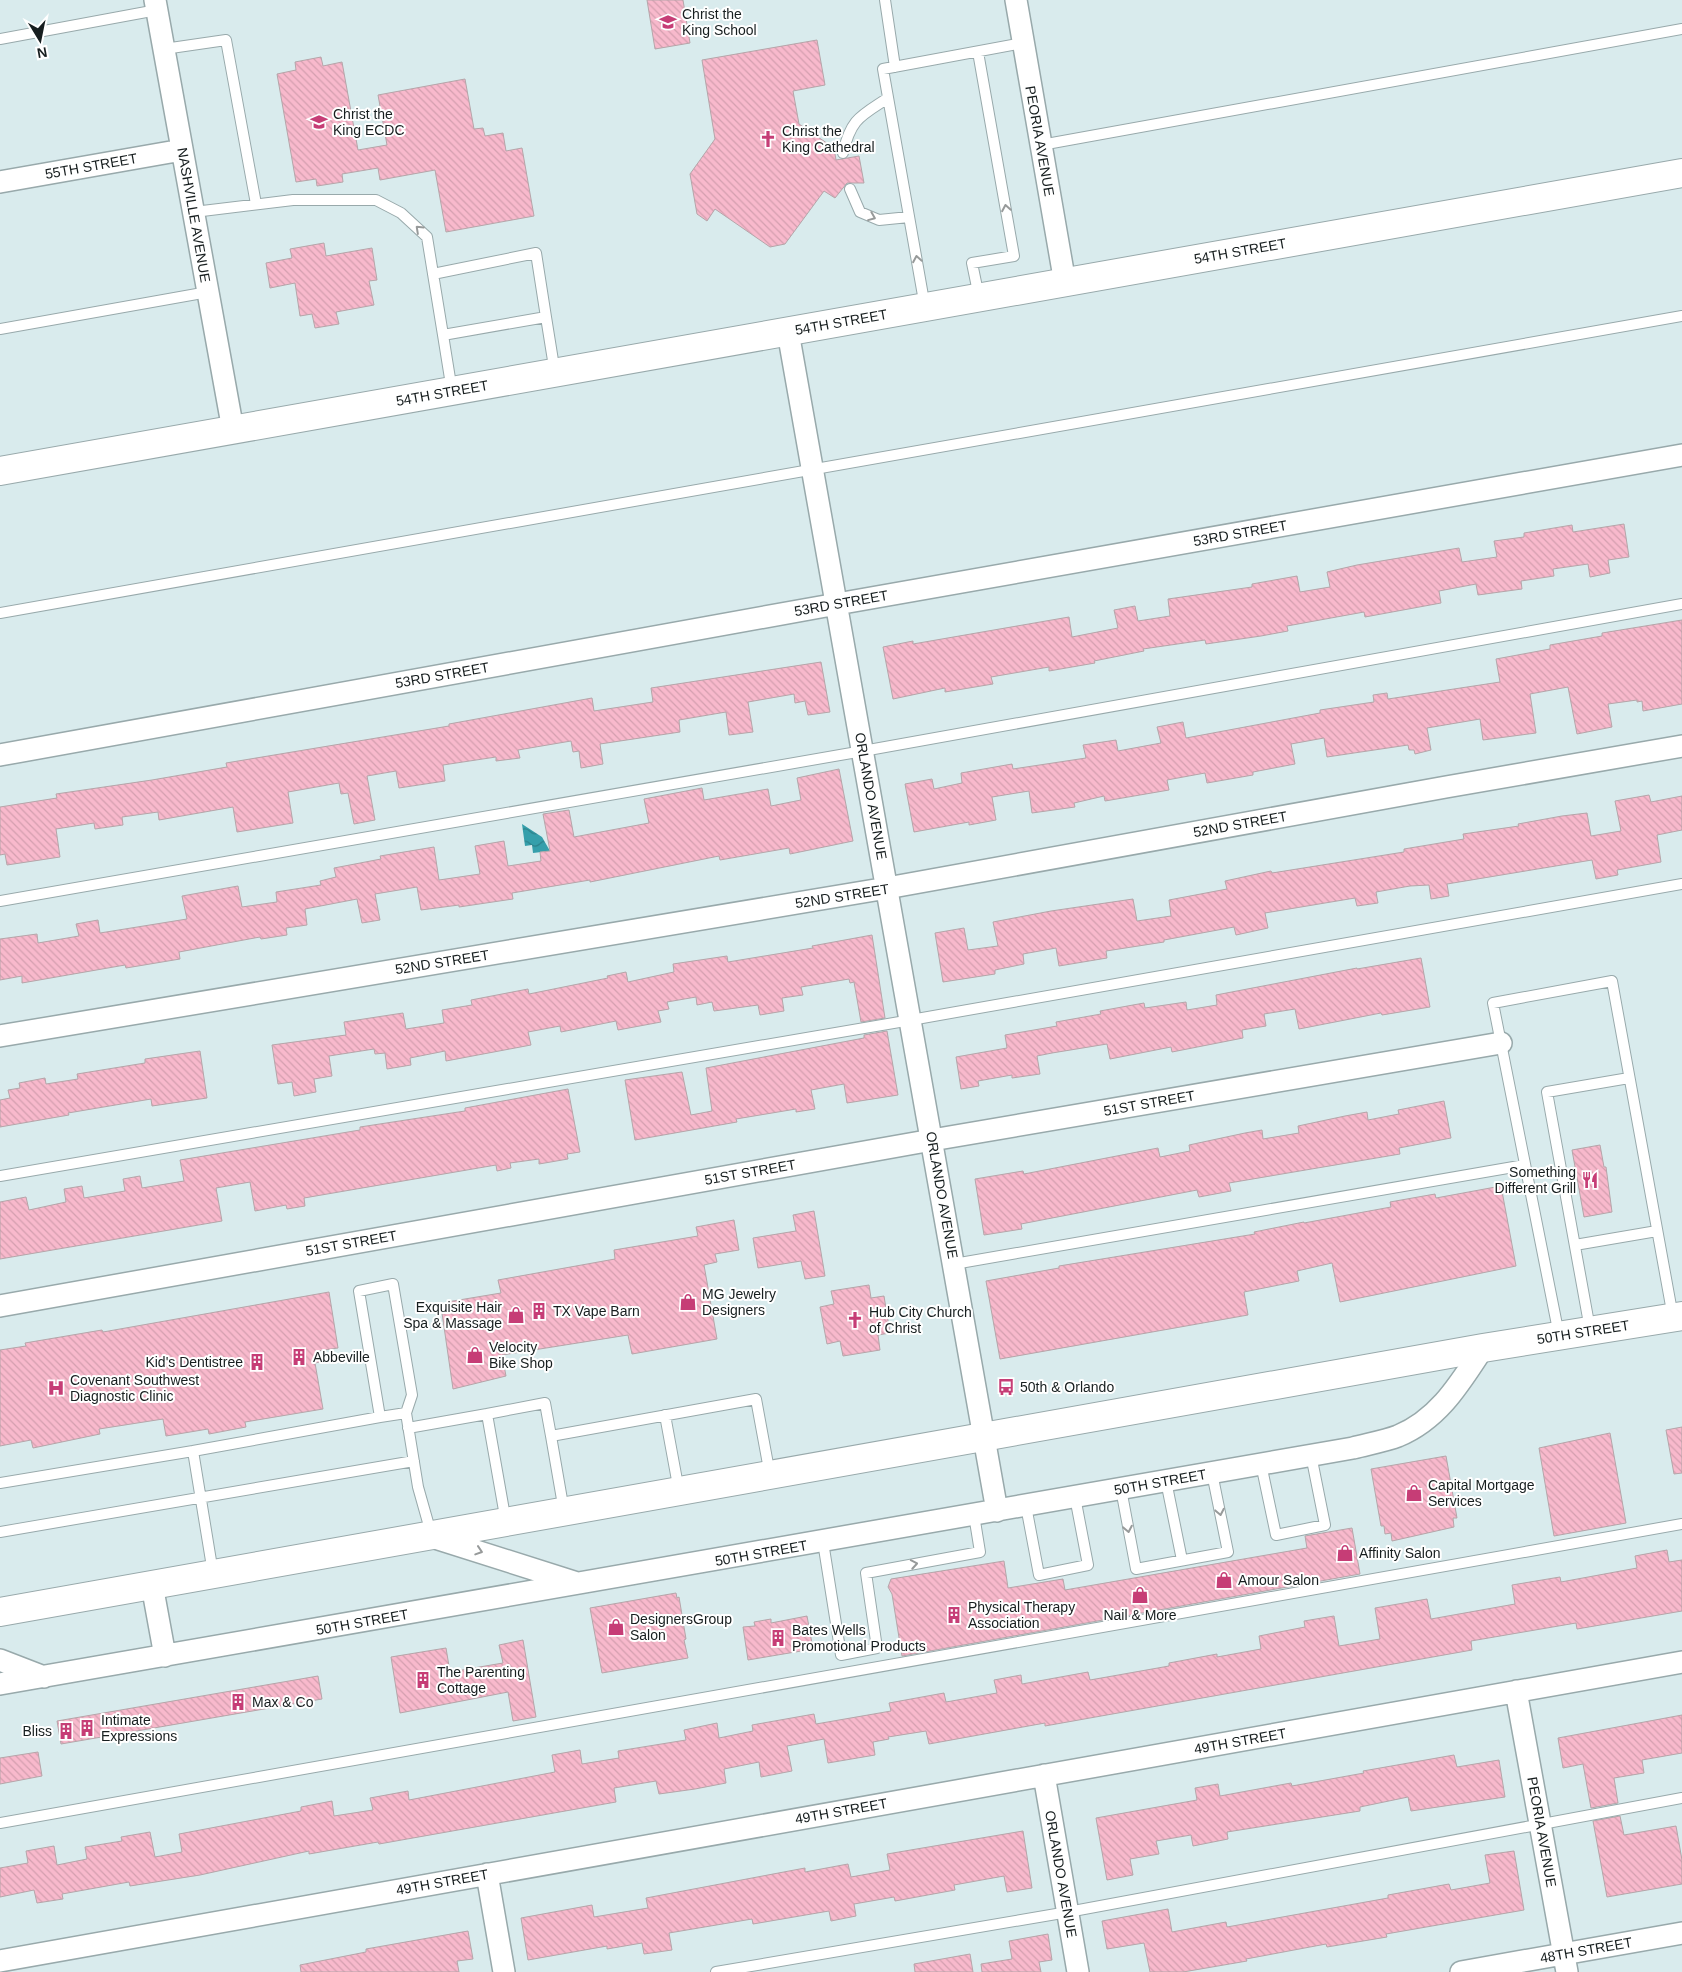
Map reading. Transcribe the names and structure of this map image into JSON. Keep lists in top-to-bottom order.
{
  "streets": {
    "main road": ["54TH STREET", "50TH STREET"],
    "street": [
      "PEORIA AVENUE",
      "55TH STREET",
      "NASHVILLE AVENUE",
      "53RD STREET",
      "ORLANDO AVENUE",
      "52ND STREET",
      "51ST STREET",
      "49TH STREET",
      "48TH STREET"
    ]
  },
  "crossings": [
    ["PEORIA AVENUE", "54TH STREET"],
    ["PEORIA AVENUE", "49TH STREET"],
    ["PEORIA AVENUE", "48TH STREET"],
    ["55TH STREET", "NASHVILLE AVENUE"],
    ["NASHVILLE AVENUE", "54TH STREET"],
    ["54TH STREET", "ORLANDO AVENUE"],
    ["53RD STREET", "ORLANDO AVENUE"],
    ["ORLANDO AVENUE", "52ND STREET"],
    ["ORLANDO AVENUE", "51ST STREET"],
    ["ORLANDO AVENUE", "50TH STREET"],
    ["ORLANDO AVENUE", "49TH STREET"]
  ],
  "places": {
    "school or university": ["Christ the King School", "Christ the King ECDC"],
    "church": ["Christ the King Cathedral", "Hub City Church of Christ"],
    "restaurant": ["Something Different Grill"],
    "shop": [
      "MG Jewelry Designers",
      "Exquisite Hair Spa & Massage",
      "Velocity Bike Shop",
      "Capital Mortgage Services",
      "Affinity Salon",
      "Amour Salon",
      "Nail & More",
      "DesignersGroup Salon"
    ],
    "building": [
      "TX Vape Barn",
      "Abbeville",
      "Kid's Dentistree",
      "Physical Therapy Association",
      "Bates Wells Promotional Products",
      "The Parenting Cottage",
      "Max & Co",
      "Intimate Expressions",
      "Bliss"
    ],
    "bus stop": ["50th & Orlando"],
    "hospital": ["Covenant Southwest Diagnostic Clinic"]
  },
  "north": "bottom"
}
